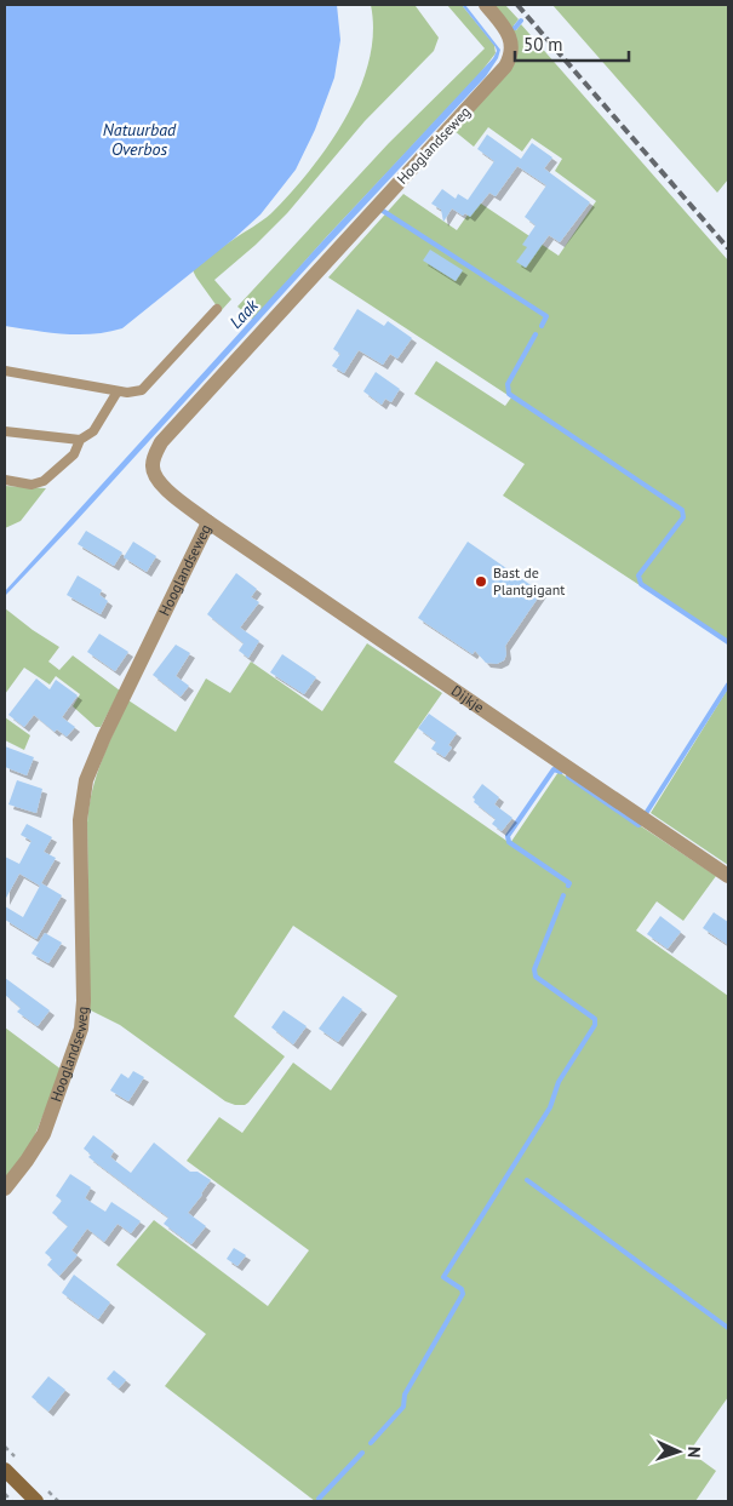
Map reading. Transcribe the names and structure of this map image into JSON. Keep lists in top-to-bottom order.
{
  "streets": {
    "street": ["Hooglandseweg", "Dijkje"]
  },
  "crossings": [
    ["Hooglandseweg", "Dijkje"]
  ],
  "water": ["Natuurbad Overbos", "Laak"],
  "places": ["Bast de Plantgigant"],
  "scale_bar": "50 m",
  "north": "right"
}
